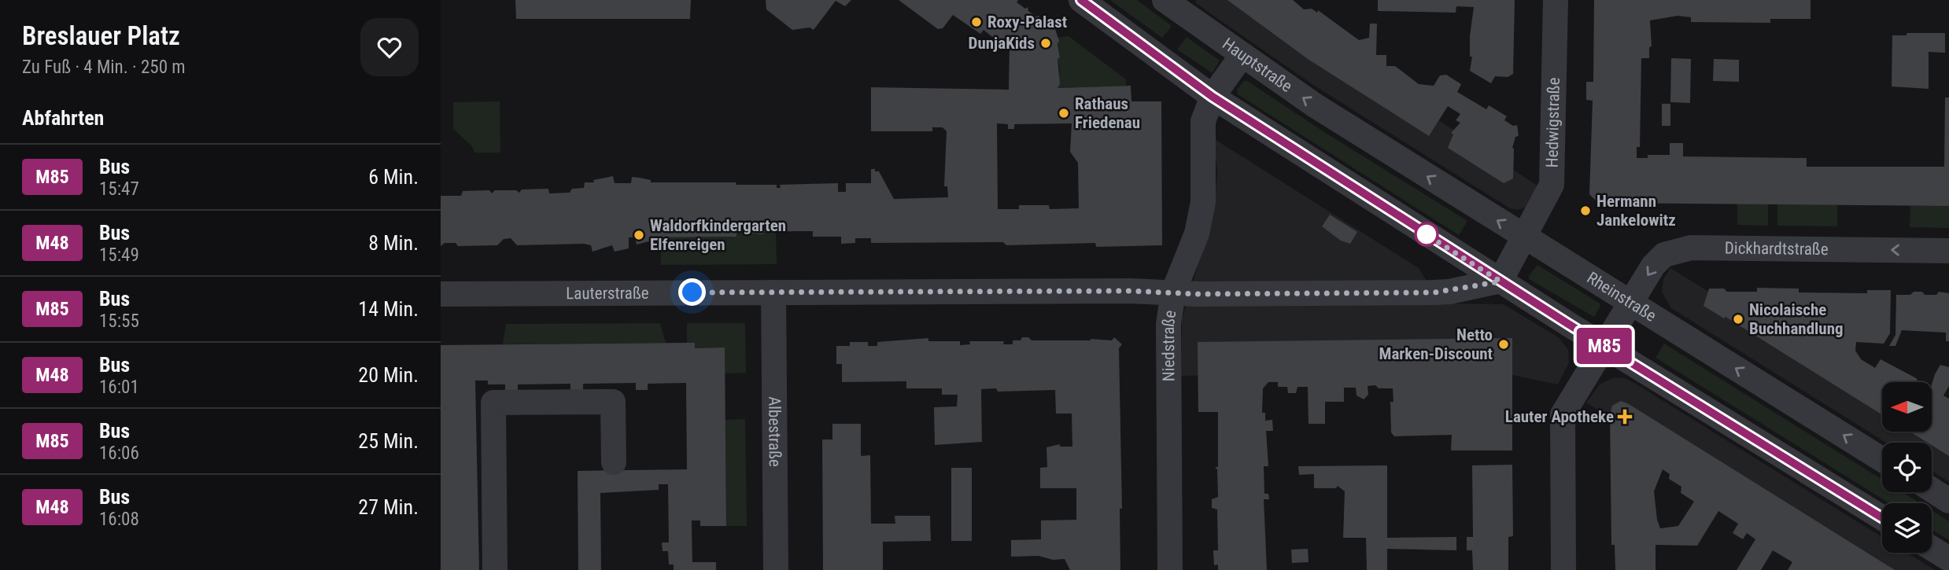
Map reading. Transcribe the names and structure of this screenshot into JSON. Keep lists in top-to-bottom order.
{
  "streets": {
    "street": [
      "Hauptstraße",
      "Hedwigstraße",
      "Dickhardtstraße",
      "Lauterstraße",
      "Rheinstraße",
      "Niedstraße",
      "Albestraße"
    ]
  },
  "crossings": [
    ["Hauptstraße", "Rheinstraße"],
    ["Hauptstraße", "Niedstraße"],
    ["Hedwigstraße", "Lauterstraße"],
    ["Hedwigstraße", "Rheinstraße"],
    ["Dickhardtstraße", "Rheinstraße"],
    ["Lauterstraße", "Niedstraße"],
    ["Lauterstraße", "Albestraße"]
  ],
  "one_way": ["Dickhardtstraße"],
  "places": {
    "other": [
      "Roxy-Palast",
      "DunjaKids",
      "Rathaus Friedenau",
      "Hermann Jankelowitz",
      "Waldorfkindergarten Elfenreigen",
      "Nicolaische Buchhandlung",
      "Netto Marken-Discount"
    ],
    "health": ["Lauter Apotheke"]
  },
  "lines": ["bus line M85"],
  "north": "left",
  "page": {
    "heading": [
      ["Breslauer Platz", "Zu Fuß · 4 Min. · 250 m"],
      "Abfahrten"
    ],
    "on_map": "M85",
    "list": [
      {
        "mark": "M85",
        "name": "Bus",
        "note": "15:47",
        "value": "6 Min."
      },
      {
        "mark": "M48",
        "name": "Bus",
        "note": "15:49",
        "value": "8 Min."
      },
      {
        "mark": "M85",
        "name": "Bus",
        "note": "15:55",
        "value": "14 Min."
      },
      {
        "mark": "M48",
        "name": "Bus",
        "note": "16:01",
        "value": "20 Min."
      },
      {
        "mark": "M85",
        "name": "Bus",
        "note": "16:06",
        "value": "25 Min."
      },
      {
        "mark": "M48",
        "name": "Bus",
        "note": "16:08",
        "value": "27 Min."
      }
    ]
  }
}
